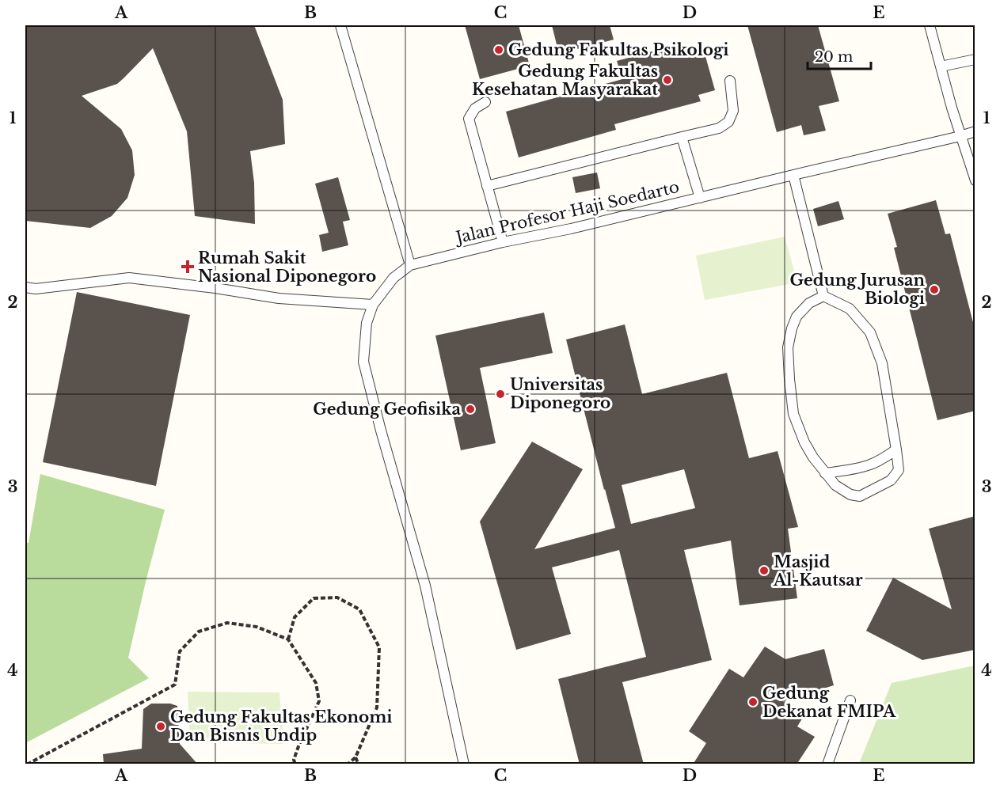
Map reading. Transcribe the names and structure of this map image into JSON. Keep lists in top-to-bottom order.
{
  "streets": {
    "lane": ["Jalan Profesor Haji Soedarto"]
  },
  "places": {
    "other": [
      "Gedung Fakultas Psikologi",
      "Gedung Fakultas Kesehatan Masyarakat",
      "Gedung Jurusan Biologi",
      "Universitas Diponegoro",
      "Gedung Geofisika",
      "Masjid Al-Kautsar",
      "Gedung Dekanat FMIPA",
      "Gedung Fakultas Ekonomi Dan Bisnis Undip"
    ],
    "health": ["Rumah Sakit Nasional Diponegoro"]
  },
  "scale_bar": "20 m",
  "grid": {
    "columns": [
      "A",
      "B",
      "C",
      "D",
      "E"
    ],
    "rows": [
      "1",
      "2",
      "3",
      "4"
    ]
  }
}
